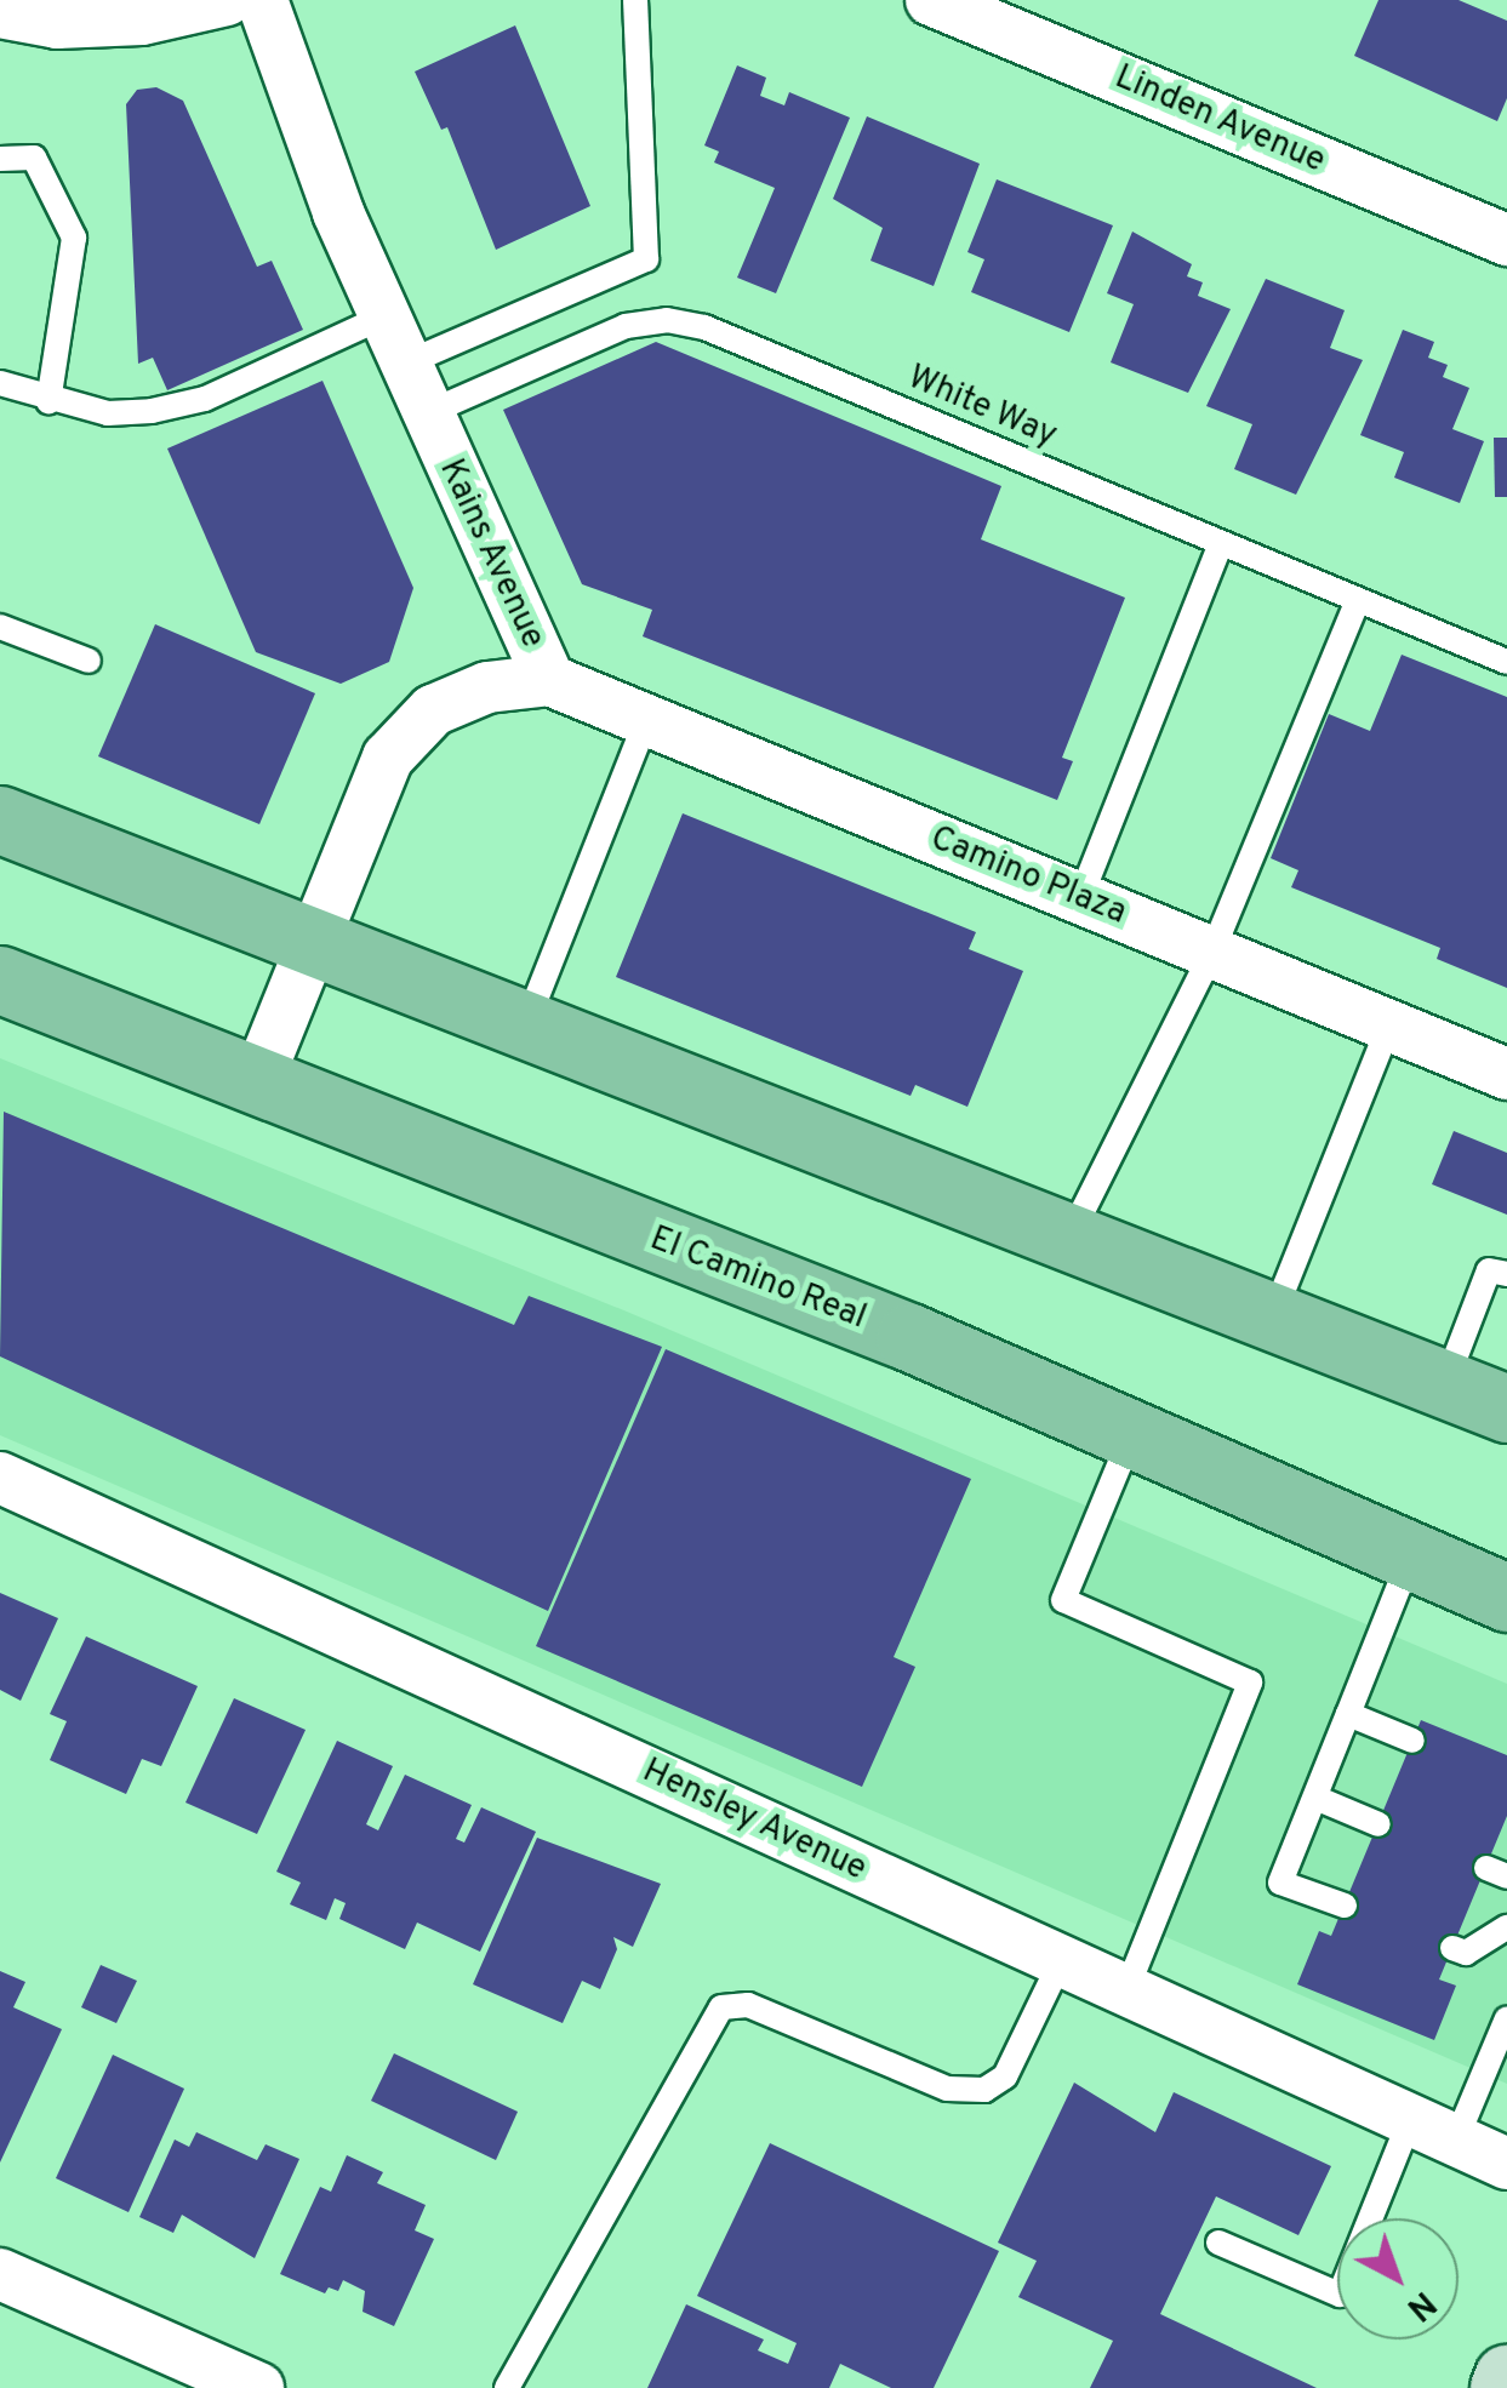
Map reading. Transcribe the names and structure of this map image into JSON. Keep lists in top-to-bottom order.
{
  "streets": {
    "main road": ["El Camino Real"],
    "street": [
      "Linden Avenue",
      "Kains Avenue",
      "Camino Plaza",
      "Hensley Avenue"
    ],
    "lane": ["White Way"]
  },
  "crossings": [
    ["White Way", "Kains Avenue"],
    ["Kains Avenue", "Camino Plaza"],
    ["Kains Avenue", "El Camino Real"]
  ],
  "north": "bottom right"
}
